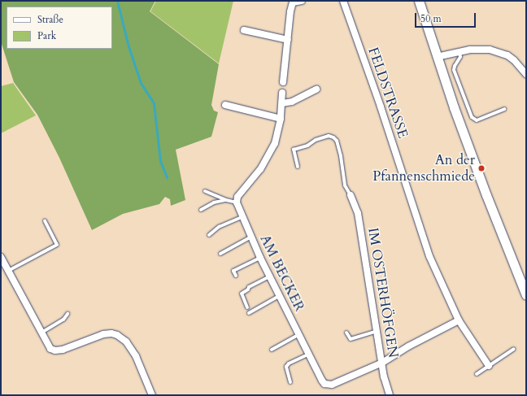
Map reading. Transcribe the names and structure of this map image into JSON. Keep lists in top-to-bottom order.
{
  "streets": {
    "street": ["FELDSTRASSE", "AM BECKER", "IM OSTERHÖFGEN"]
  },
  "crossings": [
    ["AM BECKER", "IM OSTERHÖFGEN"]
  ],
  "places": ["An der Pfannenschmiede"],
  "legend": ["Straße", "Park"],
  "scale_bar": "50 m"
}
